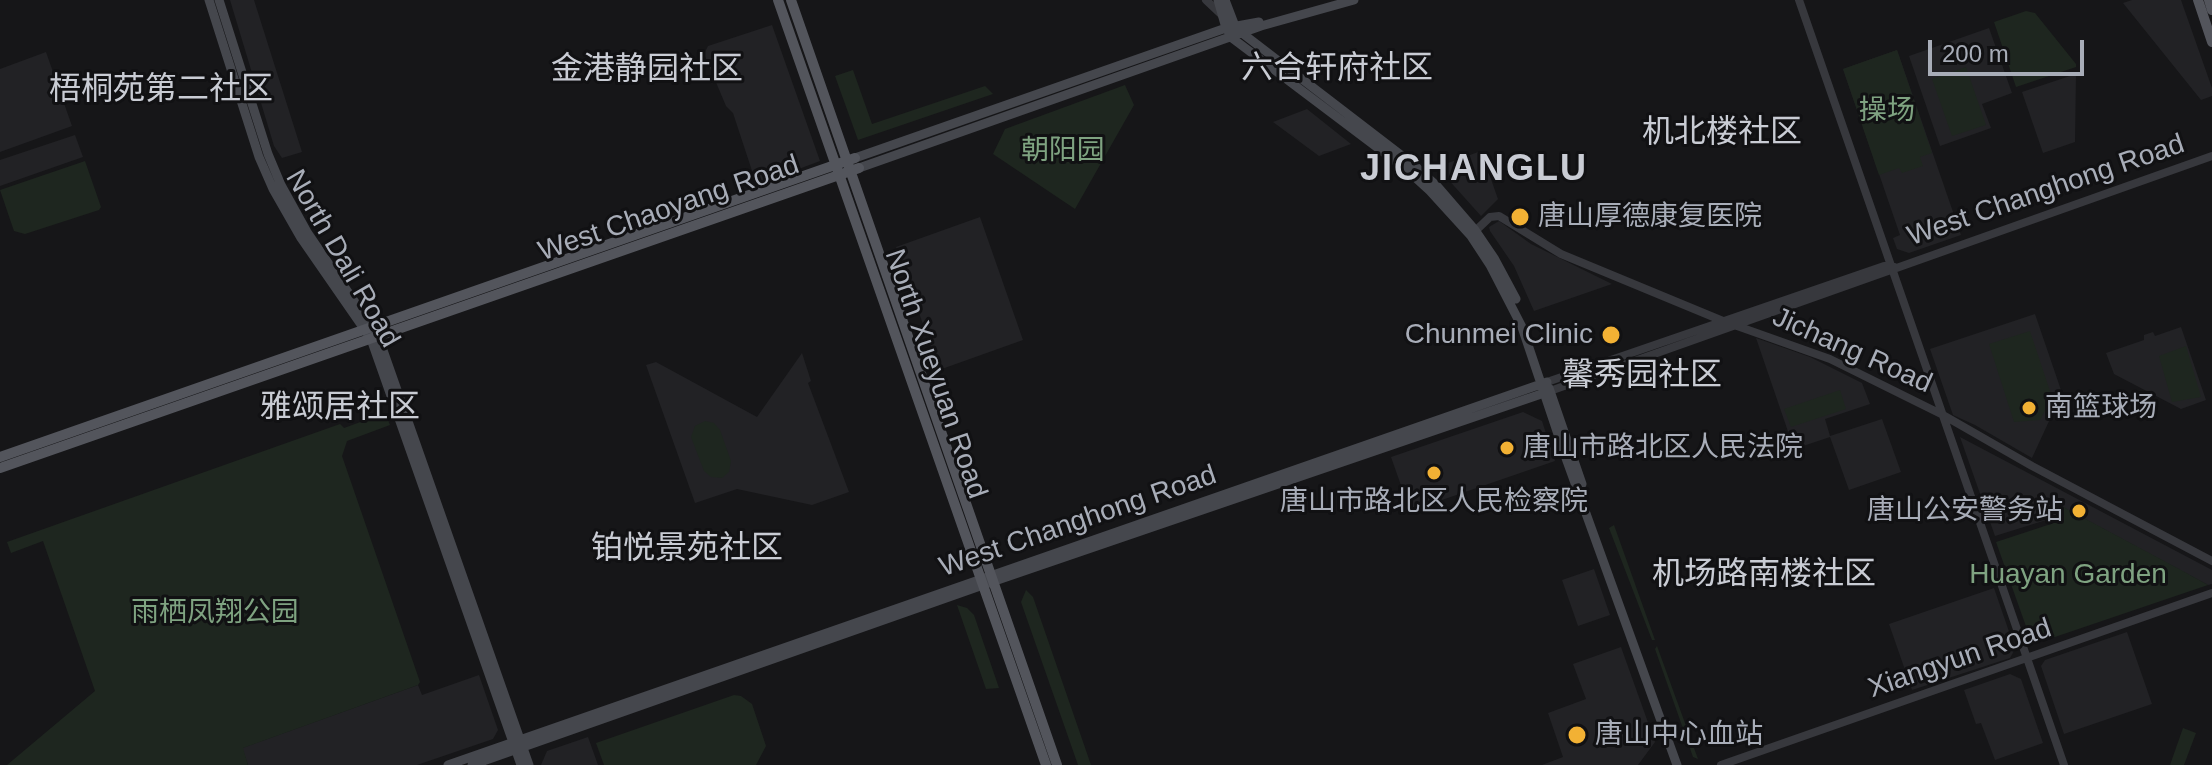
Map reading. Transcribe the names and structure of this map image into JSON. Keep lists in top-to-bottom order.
{
  "streets": {
    "main road": [
      "West Changhong Road",
      "West Chaoyang Road",
      "North Dali Road",
      "North Xueyuan Road"
    ],
    "street": ["Jichang Road", "Xiangyun Road"]
  },
  "crossings": [
    ["West Changhong Road", "North Dali Road"],
    ["West Changhong Road", "Jichang Road"],
    ["West Changhong Road", "North Xueyuan Road"],
    ["West Chaoyang Road", "North Dali Road"],
    ["West Chaoyang Road", "North Xueyuan Road"]
  ],
  "districts": [
    "六合轩府社区",
    "金港静园社区",
    "梧桐苑第二社区",
    "机北楼社区",
    "JICHANGLU",
    "馨秀园社区",
    "雅颂居社区",
    "铂悦景苑社区",
    "机场路南楼社区"
  ],
  "parks": [
    "操场",
    "朝阳园",
    "Huayan Garden",
    "雨栖凤翔公园"
  ],
  "places": [
    "唐山厚德康复医院",
    "Chunmei Clinic",
    "南篮球场",
    "唐山市路北区人民法院",
    "唐山市路北区人民检察院",
    "唐山公安警务站",
    "唐山中心血站"
  ],
  "scale_bar": "200 m"
}
